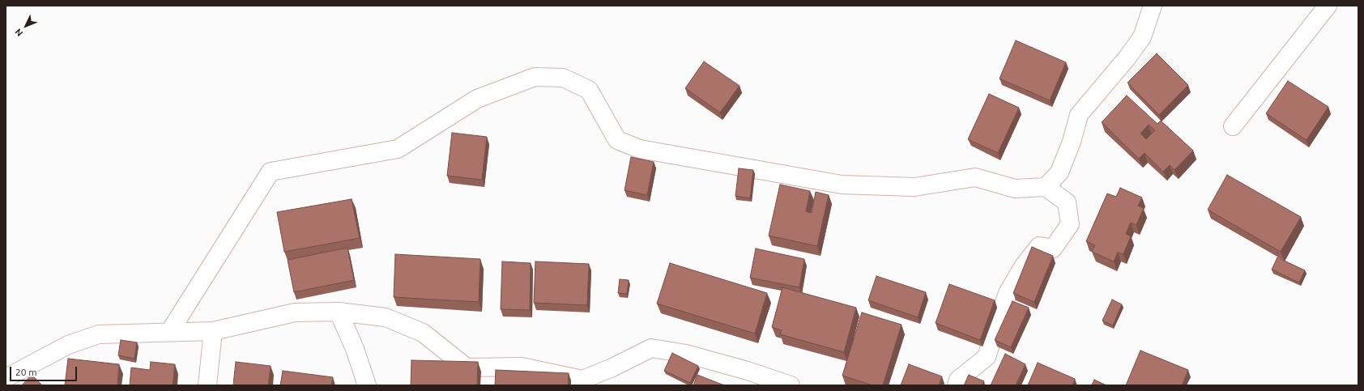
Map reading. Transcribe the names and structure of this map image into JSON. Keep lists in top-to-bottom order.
{
  "scale_bar": "20 m",
  "north": "bottom left"
}
